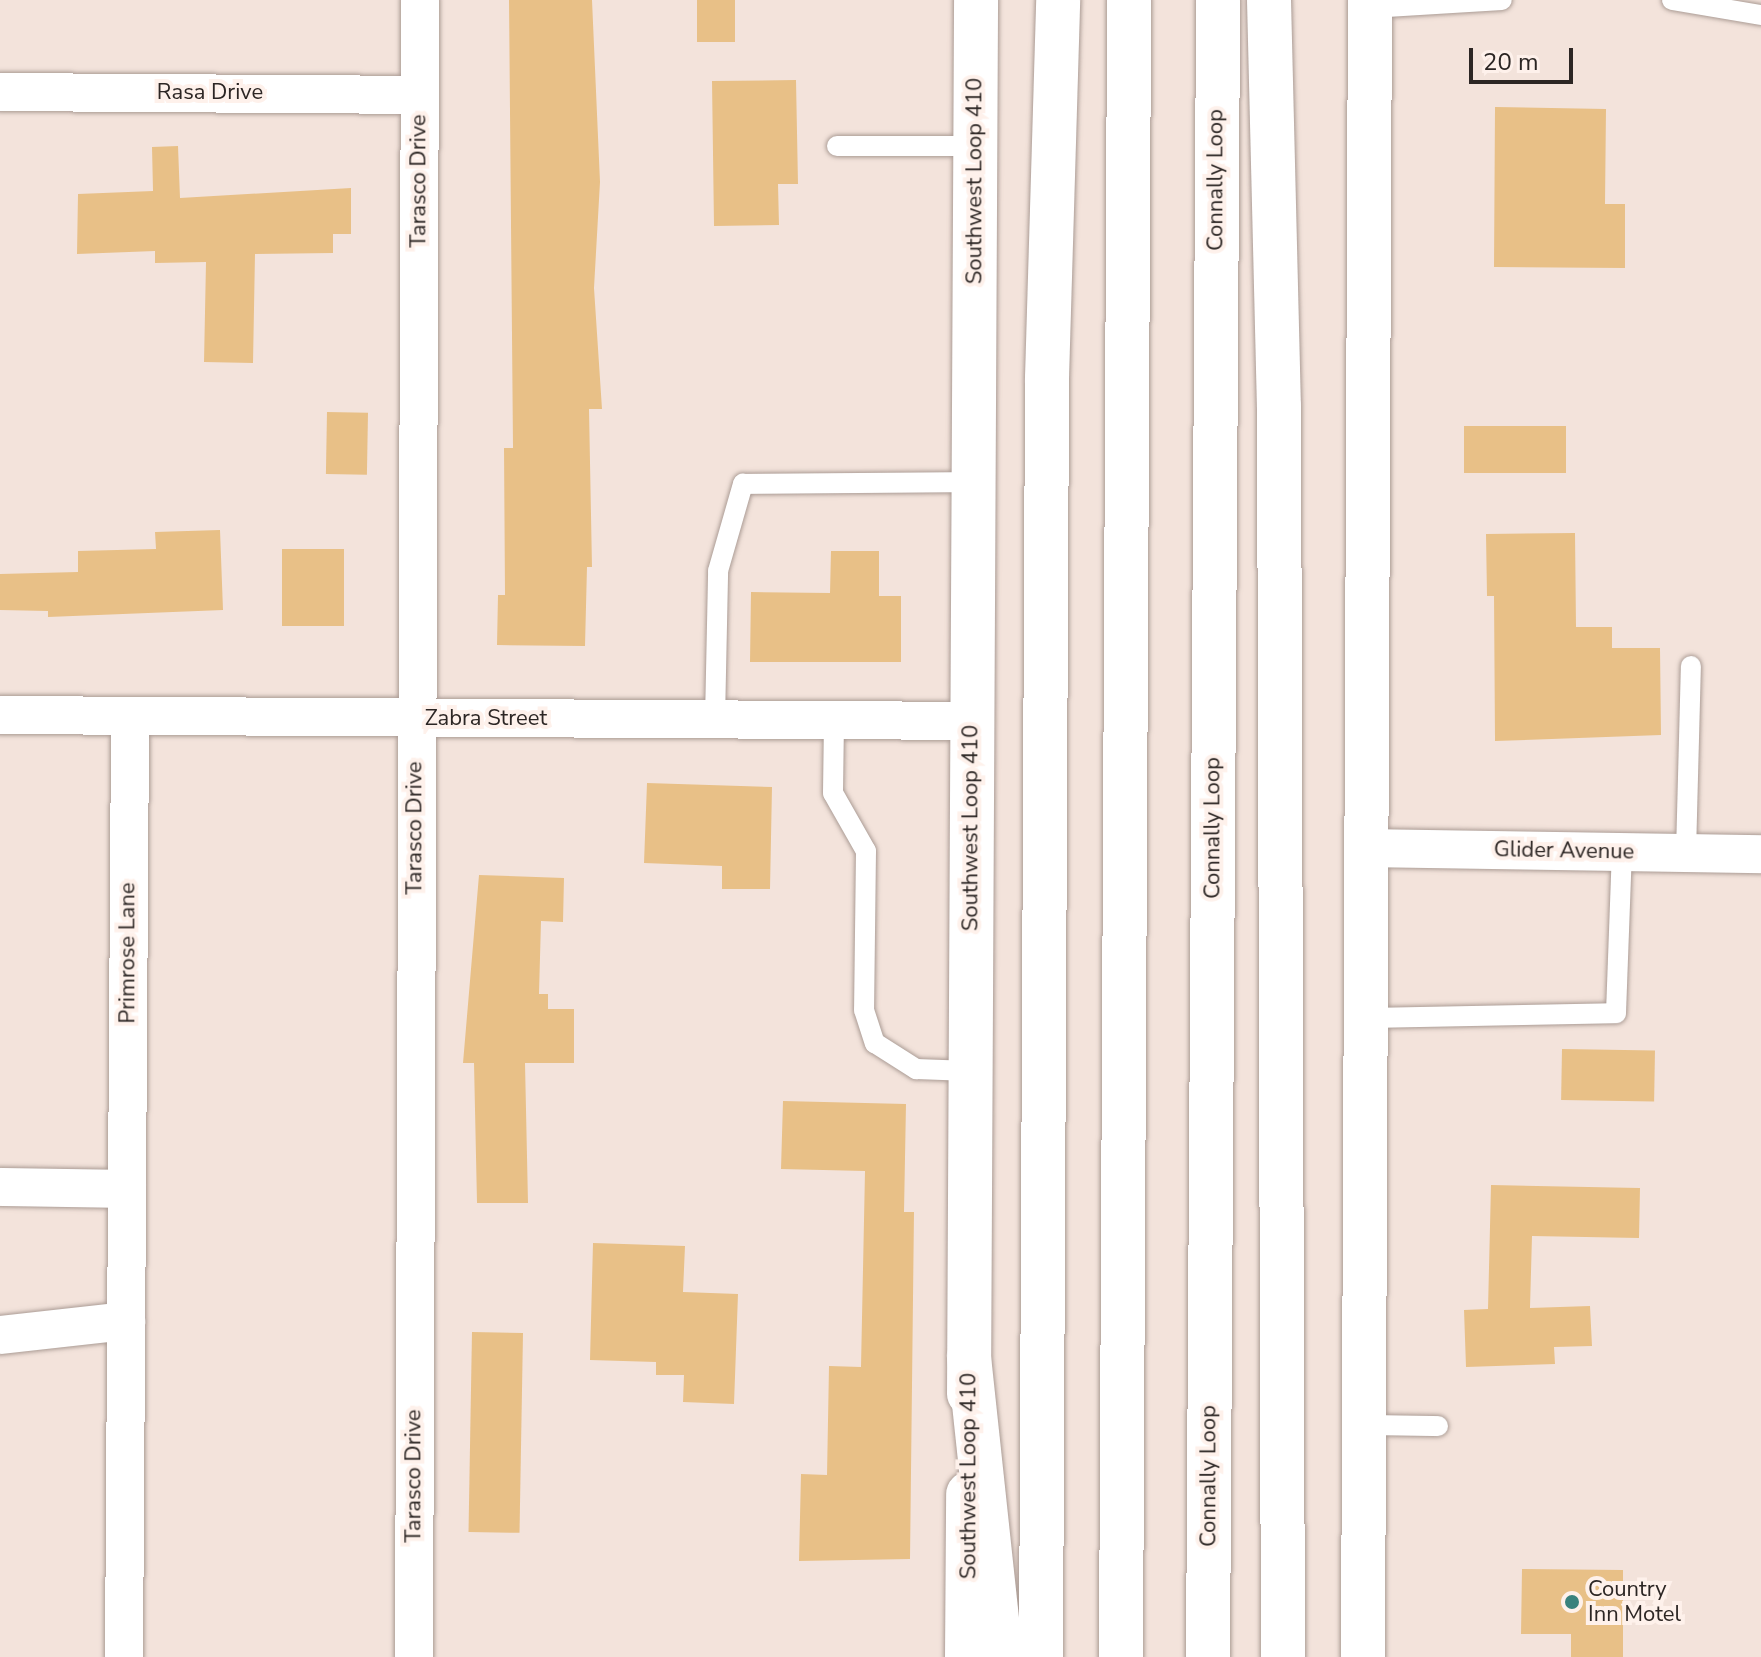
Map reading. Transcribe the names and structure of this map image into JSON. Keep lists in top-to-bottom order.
{
  "streets": {
    "main road": ["Connally Loop", "Southwest Loop 410"],
    "street": [
      "Rasa Drive",
      "Tarasco Drive",
      "Zabra Street",
      "Glider Avenue",
      "Primrose Lane"
    ]
  },
  "crossings": [
    ["Rasa Drive", "Tarasco Drive"],
    ["Tarasco Drive", "Zabra Street"],
    ["Southwest Loop 410", "Zabra Street"],
    ["Zabra Street", "Primrose Lane"]
  ],
  "places": ["Country Inn Motel"],
  "scale_bar": "20 m"
}
